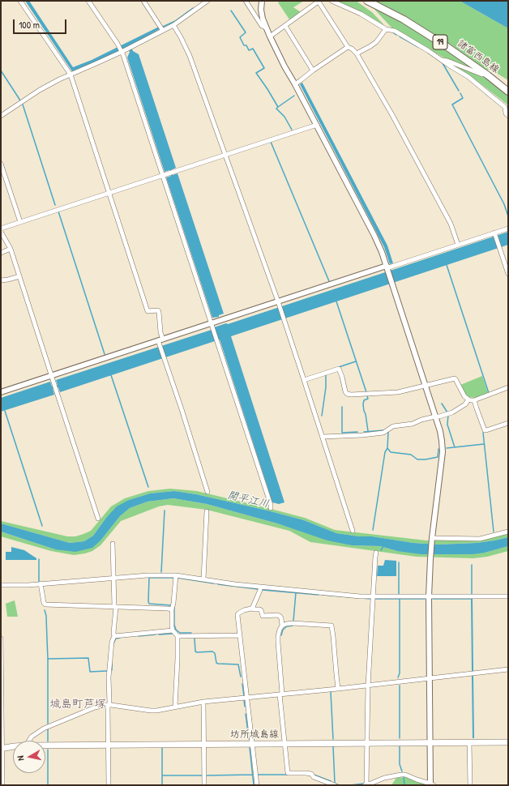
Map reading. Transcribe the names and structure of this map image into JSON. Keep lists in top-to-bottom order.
{
  "streets": {
    "main road": ["19", "諸富西島線", "坊所城島線"]
  },
  "districts": ["城島町芦塚"],
  "water": ["開平江川"],
  "scale_bar": "100 m",
  "north": "left"
}
